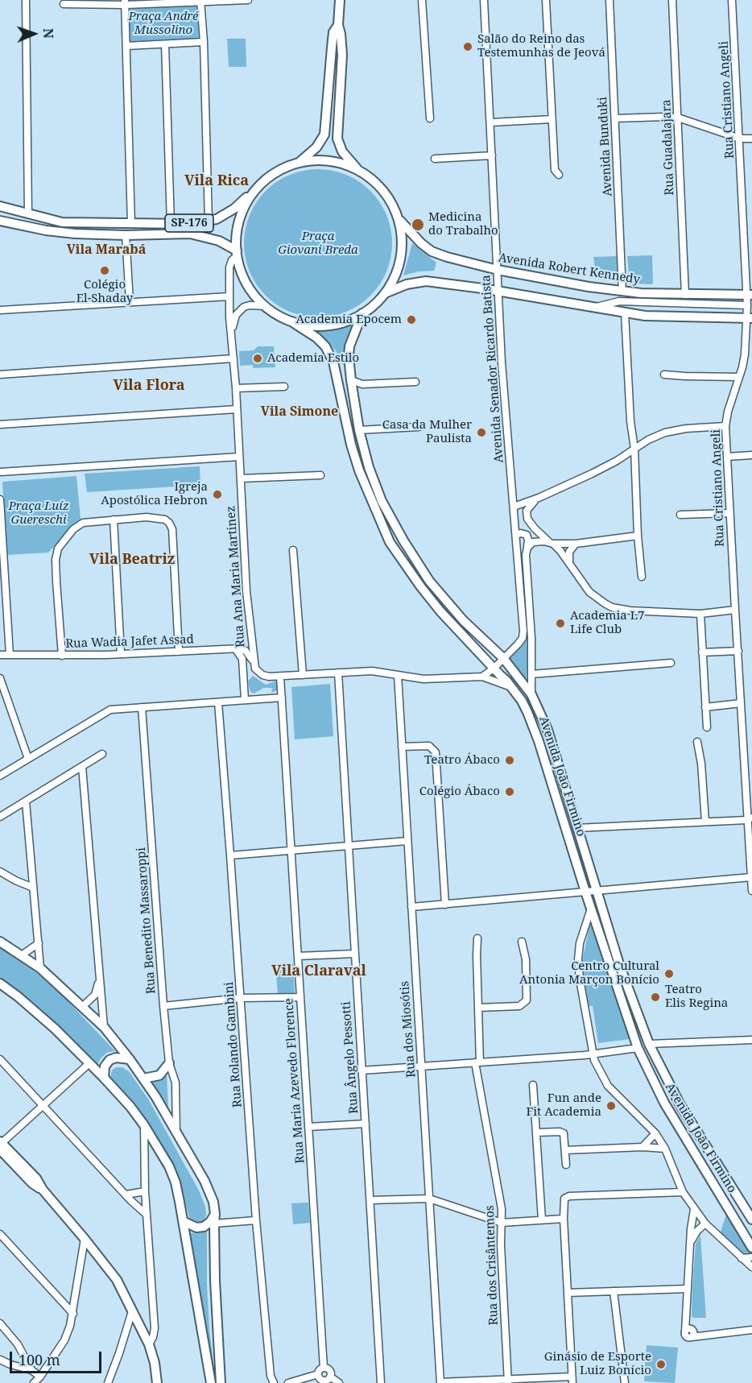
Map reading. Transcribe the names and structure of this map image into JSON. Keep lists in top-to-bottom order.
{
  "streets": {
    "main road": ["SP-176", "Avenida Robert Kennedy", "Avenida João Firmino"],
    "street": [
      "Rua Cristiano Angeli",
      "Avenida Bunduki",
      "Rua Guadalajara",
      "Avenida Senador Ricardo Batista",
      "Rua Ana Maria Martinez",
      "Rua Wadia Jafet Assad",
      "Rua Benedito Massaroppi",
      "Rua dos Miosótis",
      "Rua Rolando Gambini",
      "Rua Ângelo Pessotti",
      "Rua Maria Azevedo Florence",
      "Rua dos Crisântemos"
    ]
  },
  "crossings": [
    ["Rua Cristiano Angeli", "Avenida Robert Kennedy"],
    ["Avenida Bunduki", "Avenida Robert Kennedy"],
    ["Rua Guadalajara", "Avenida Robert Kennedy"],
    ["SP-176", "Avenida Robert Kennedy"],
    ["SP-176", "Rua Ana Maria Martinez"],
    ["SP-176", "Avenida João Firmino"],
    ["Avenida Robert Kennedy", "Avenida Senador Ricardo Batista"],
    ["Avenida Robert Kennedy", "Rua Ana Maria Martinez"],
    ["Avenida Robert Kennedy", "Avenida João Firmino"],
    ["Avenida Senador Ricardo Batista", "Avenida João Firmino"],
    ["Rua Ana Maria Martinez", "Avenida João Firmino"]
  ],
  "districts": [
    "Vila Rica",
    "Vila Marabá",
    "Vila Flora",
    "Vila Simone",
    "Vila Beatriz",
    "Vila Claraval"
  ],
  "parks": ["Praça André Mussolino", "Praça Giovani Breda", "Praça Luíz Guereschi"],
  "places": [
    "Salão do Reino das Testemunhas de Jeová",
    "Medicina do Trabalho",
    "Colégio El-Shaday",
    "Academia Epocem",
    "Academia Estilo",
    "Casa da Mulher Paulista",
    "Igreja Apostólica Hebron",
    "Academia L7 Life Club",
    "Teatro Ábaco",
    "Colégio Ábaco",
    "Centro Cultural Antonia Marçon Bonício",
    "Teatro Elis Regina",
    "Fun ande Fit Academia",
    "Ginásio de Esporte Luiz Bonício"
  ],
  "scale_bar": "100 m",
  "north": "right"
}
